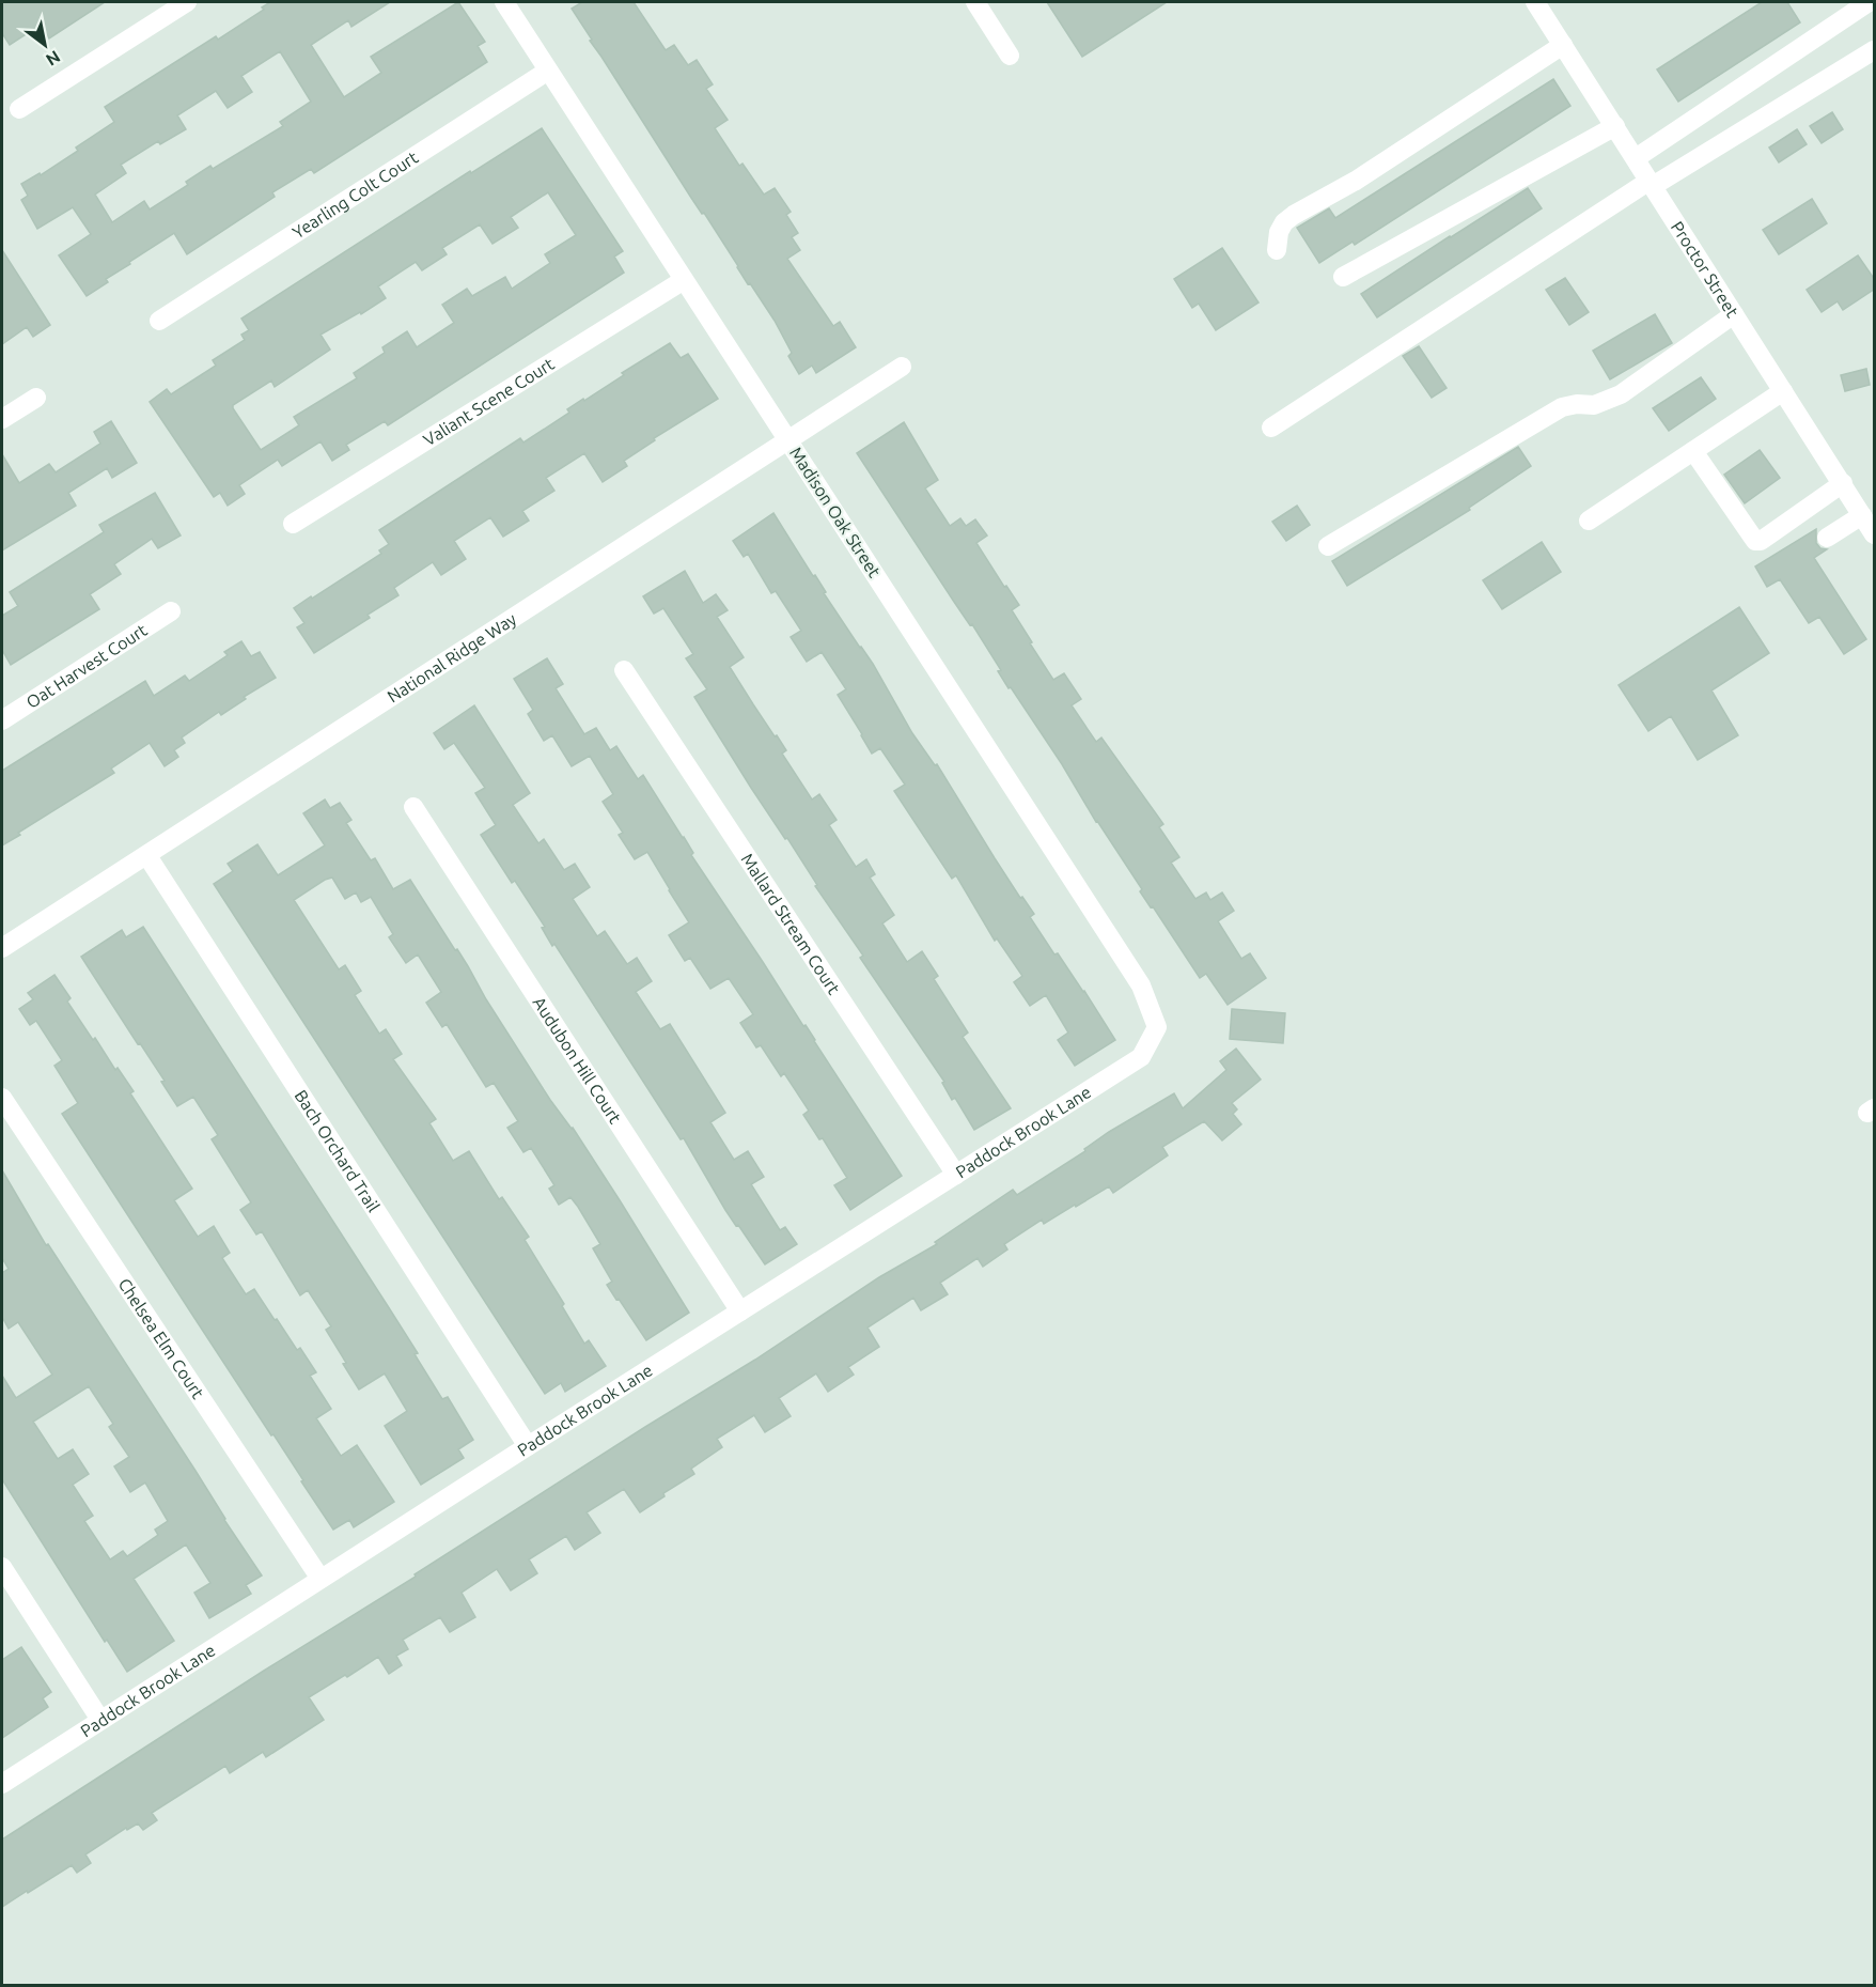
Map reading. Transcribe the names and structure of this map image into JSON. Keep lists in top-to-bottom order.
{
  "streets": {
    "street": [
      "Yearling Colt Court",
      "Proctor Street",
      "Valiant Scene Court",
      "Madison Oak Street",
      "National Ridge Way",
      "Oat Harvest Court",
      "Mallard Stream Court",
      "Audubon Hill Court",
      "Paddock Brook Lane",
      "Bach Orchard Trail",
      "Chelsea Elm Court"
    ]
  },
  "crossings": [
    ["Yearling Colt Court", "Madison Oak Street"],
    ["Valiant Scene Court", "Madison Oak Street"],
    ["Madison Oak Street", "National Ridge Way"],
    ["Madison Oak Street", "Paddock Brook Lane"],
    ["National Ridge Way", "Bach Orchard Trail"],
    ["Mallard Stream Court", "Paddock Brook Lane"],
    ["Audubon Hill Court", "Paddock Brook Lane"],
    ["Paddock Brook Lane", "Bach Orchard Trail"],
    ["Paddock Brook Lane", "Chelsea Elm Court"]
  ],
  "north": "bottom right"
}
